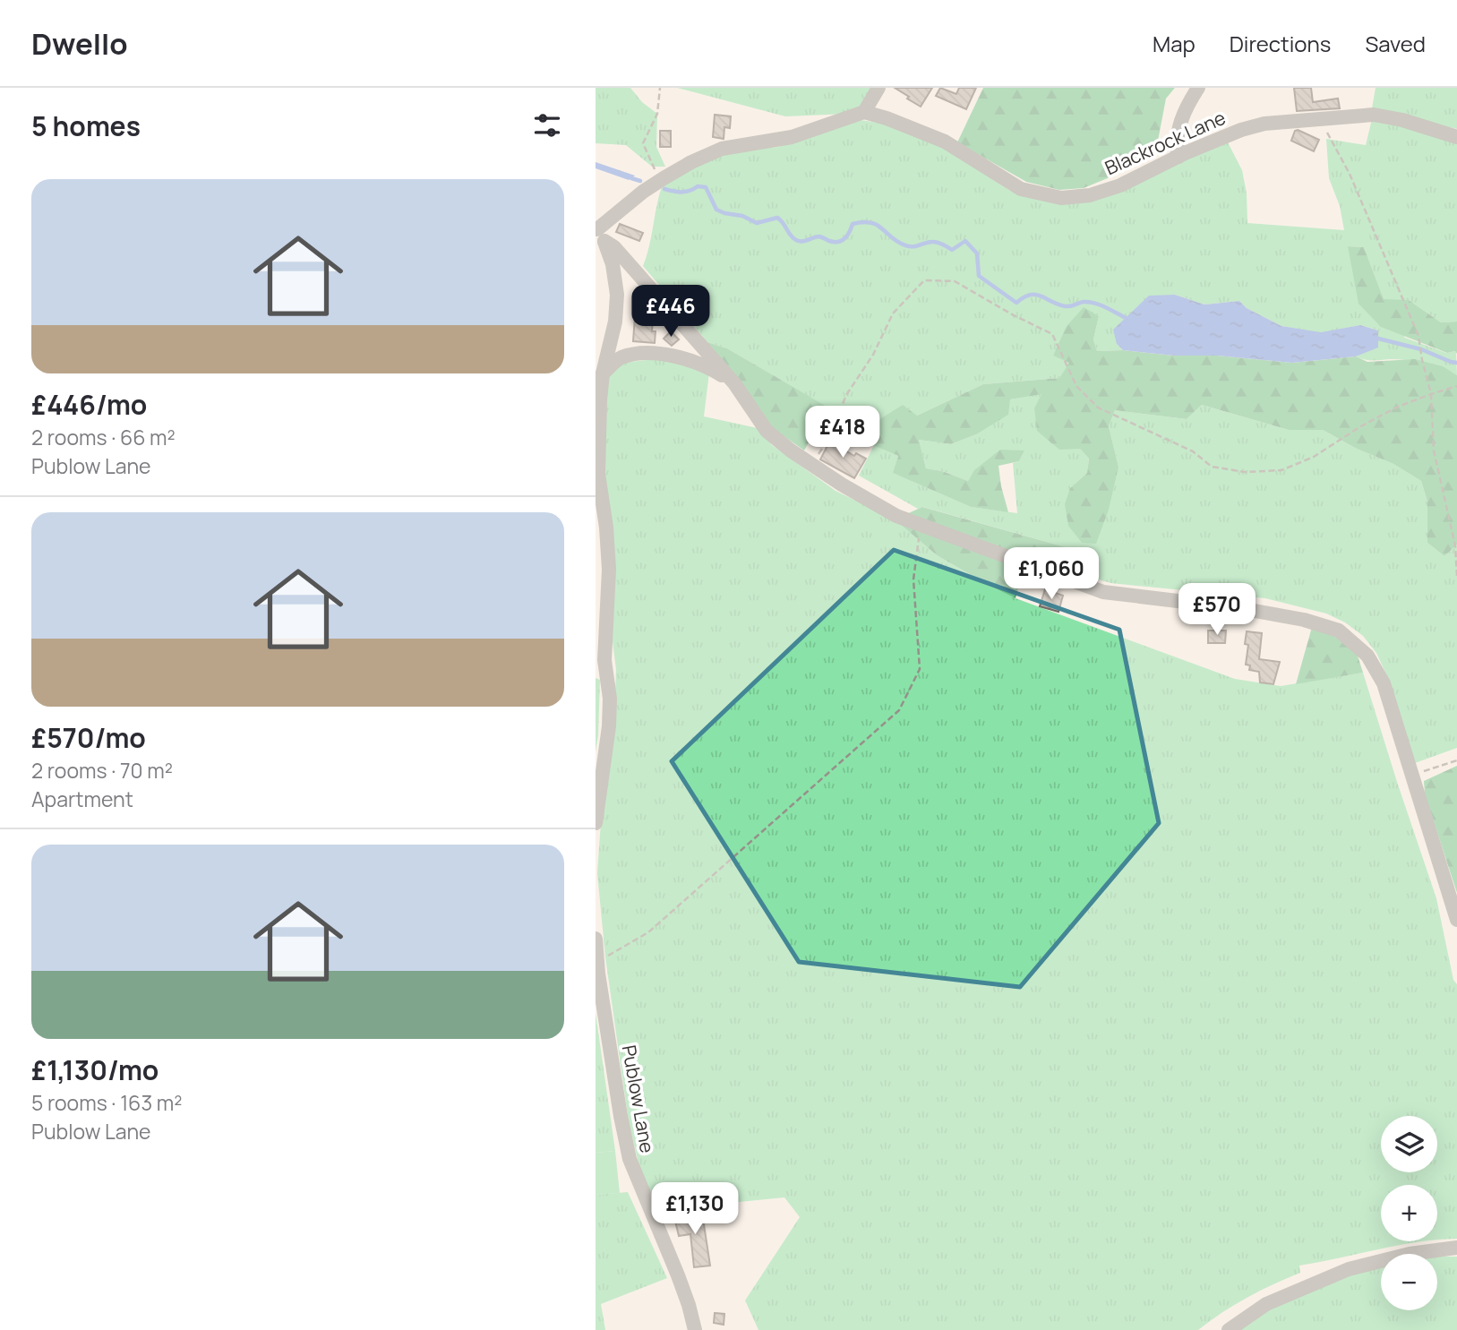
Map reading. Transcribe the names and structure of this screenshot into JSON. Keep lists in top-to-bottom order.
{
  "streets": {
    "street": ["Blackrock Lane", "Publow Lane"]
  },
  "page": {
    "header": "Dwello",
    "nav": ["Map", "Directions", "Saved"],
    "heading": "5 homes",
    "list": [
      {
        "name": "£446/mo",
        "note": "2 rooms · 66 m² · Publow Lane"
      },
      {
        "name": "£570/mo",
        "note": "2 rooms · 70 m² · Apartment"
      },
      {
        "name": "£1,130/mo",
        "note": "5 rooms · 163 m² · Publow Lane"
      }
    ],
    "price": [
      "£446",
      "£418",
      "£1,060",
      "£570",
      "£1,130"
    ],
    "map_buttons": ["+", "−"]
  }
}
